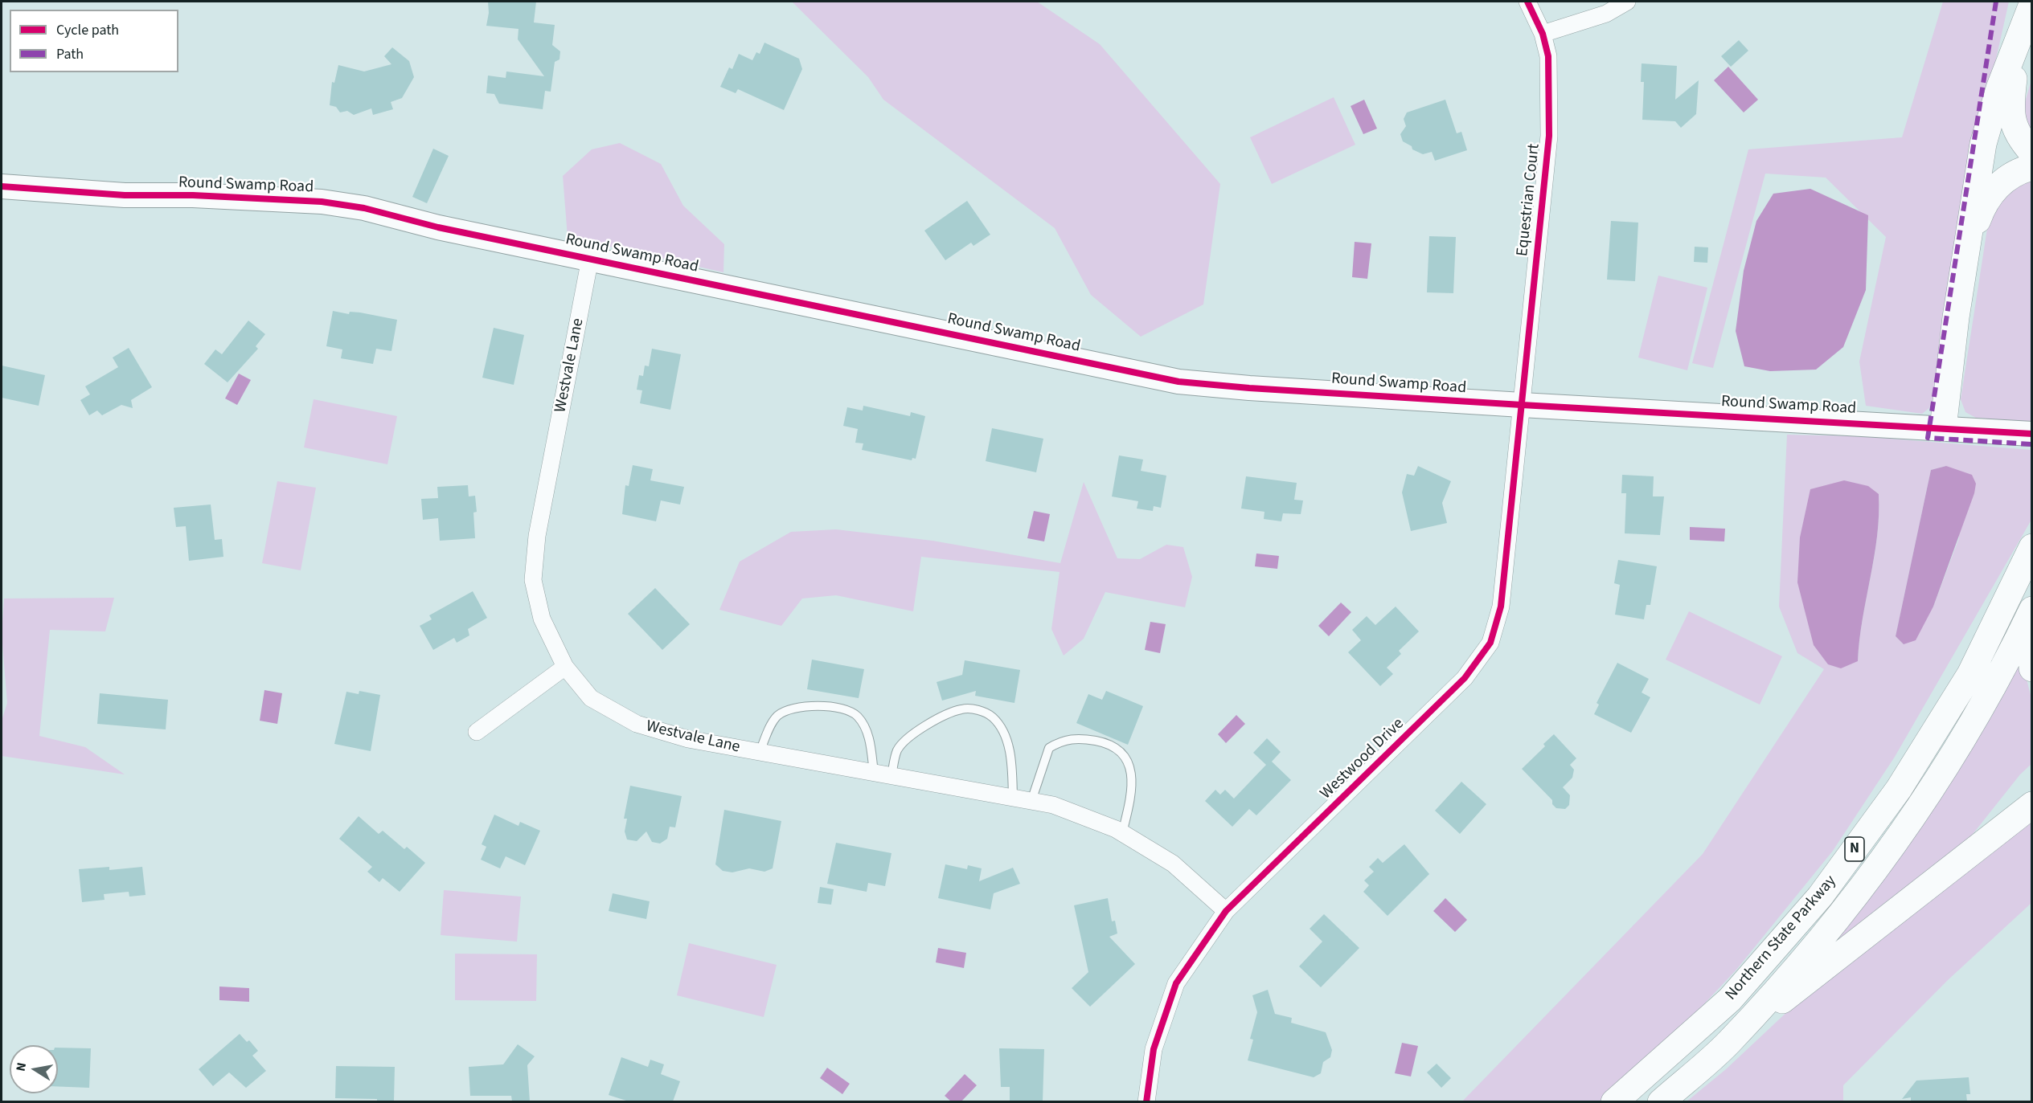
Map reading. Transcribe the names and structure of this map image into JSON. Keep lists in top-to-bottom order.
{
  "streets": {
    "highway": ["N", "Northern State Parkway"],
    "street": [
      "Round Swamp Road",
      "Equestrian Court",
      "Westvale Lane",
      "Westwood Drive"
    ]
  },
  "crossings": [
    ["Round Swamp Road", "Equestrian Court"],
    ["Round Swamp Road", "Westvale Lane"],
    ["Round Swamp Road", "Westwood Drive"],
    ["Equestrian Court", "Westwood Drive"],
    ["Westvale Lane", "Westwood Drive"]
  ],
  "legend": ["Cycle path", "Path"],
  "north": "left"
}
